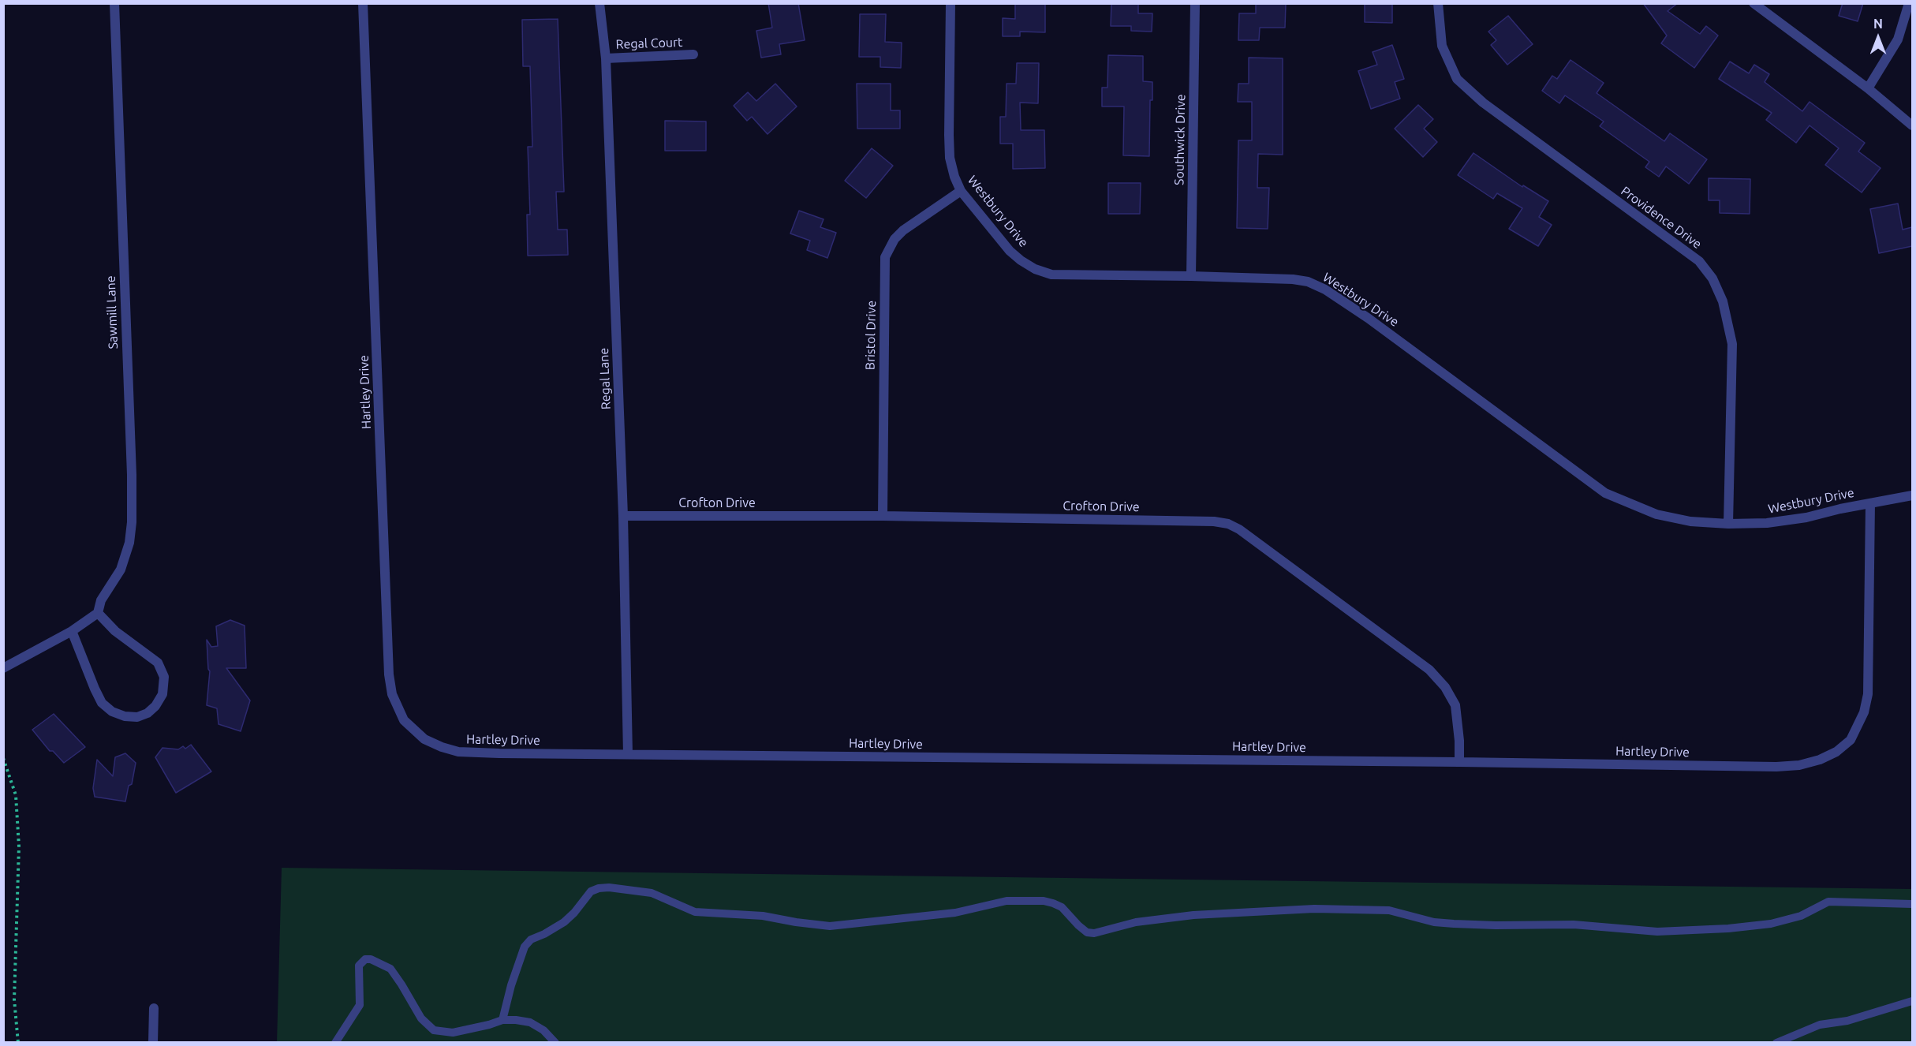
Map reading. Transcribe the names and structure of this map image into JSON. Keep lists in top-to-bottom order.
{
  "streets": {
    "street": [
      "Regal Court",
      "Southwick Drive",
      "Westbury Drive",
      "Providence Drive",
      "Sawmill Lane",
      "Bristol Drive",
      "Regal Lane",
      "Hartley Drive",
      "Crofton Drive"
    ]
  },
  "crossings": [
    ["Regal Court", "Regal Lane"],
    ["Southwick Drive", "Westbury Drive"],
    ["Westbury Drive", "Providence Drive"],
    ["Westbury Drive", "Bristol Drive"],
    ["Westbury Drive", "Hartley Drive"],
    ["Bristol Drive", "Crofton Drive"],
    ["Regal Lane", "Hartley Drive"],
    ["Regal Lane", "Crofton Drive"],
    ["Hartley Drive", "Crofton Drive"]
  ],
  "north": "top"
}
